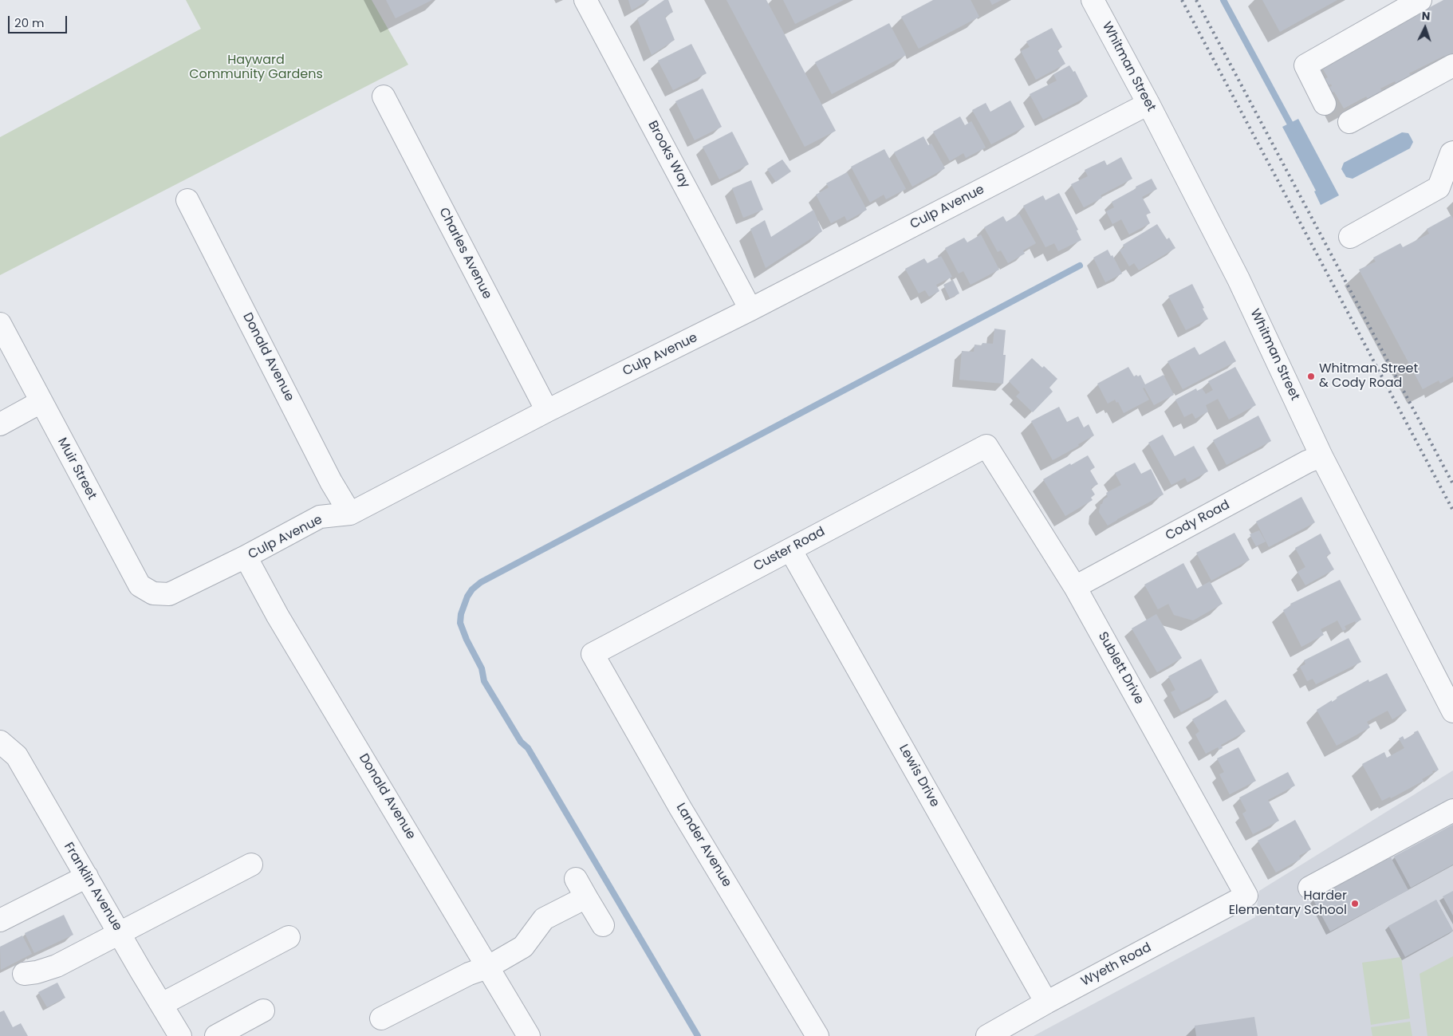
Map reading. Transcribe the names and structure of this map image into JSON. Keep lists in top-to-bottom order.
{
  "streets": {
    "street": [
      "Whitman Street",
      "Brooks Way",
      "Culp Avenue",
      "Charles Avenue",
      "Donald Avenue",
      "Muir Street",
      "Cody Road",
      "Custer Road",
      "Sublett Drive",
      "Lewis Drive",
      "Lander Avenue",
      "Franklin Avenue",
      "Wyeth Road"
    ]
  },
  "crossings": [
    ["Whitman Street", "Culp Avenue"],
    ["Whitman Street", "Cody Road"],
    ["Brooks Way", "Culp Avenue"],
    ["Culp Avenue", "Charles Avenue"],
    ["Culp Avenue", "Donald Avenue"],
    ["Culp Avenue", "Muir Street"],
    ["Cody Road", "Sublett Drive"],
    ["Custer Road", "Sublett Drive"],
    ["Custer Road", "Lewis Drive"],
    ["Custer Road", "Lander Avenue"],
    ["Sublett Drive", "Wyeth Road"],
    ["Lewis Drive", "Wyeth Road"]
  ],
  "parks": ["Hayward Community Gardens"],
  "places": ["Whitman Street & Cody Road", "Harder Elementary School"],
  "scale_bar": "20 m",
  "north": "top"
}
